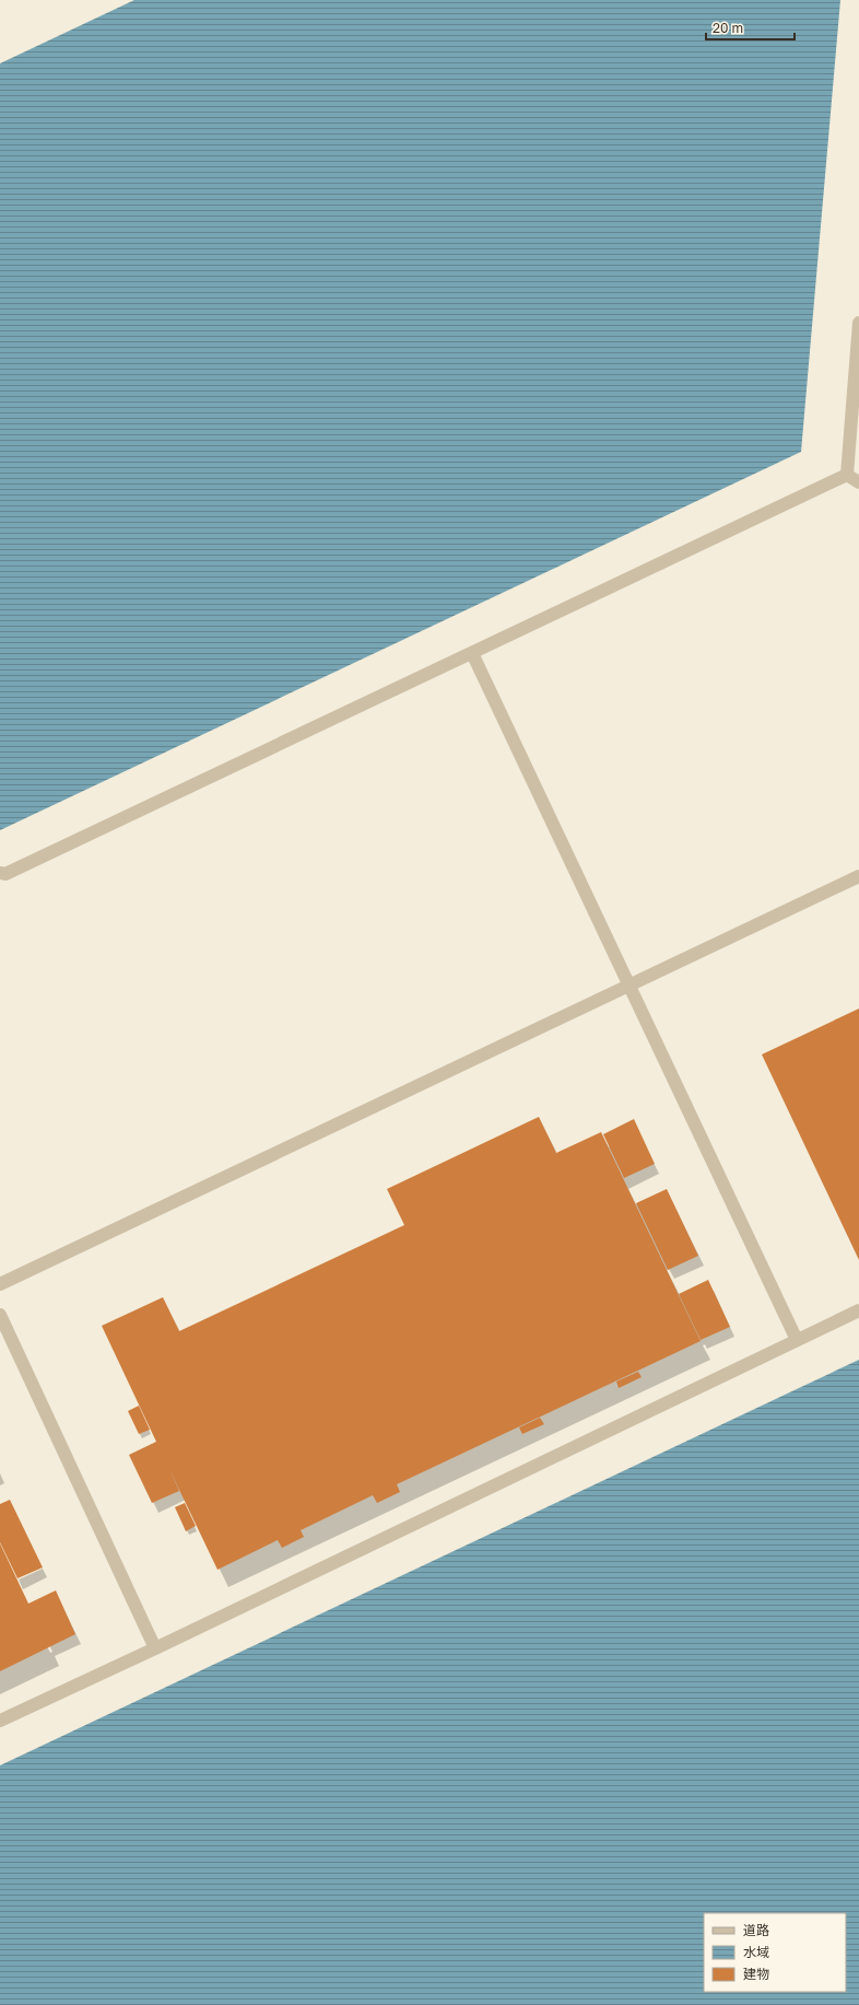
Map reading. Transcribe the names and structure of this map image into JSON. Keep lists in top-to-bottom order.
{
  "legend": ["道路", "水域", "建物"],
  "scale_bar": "20 m"
}
